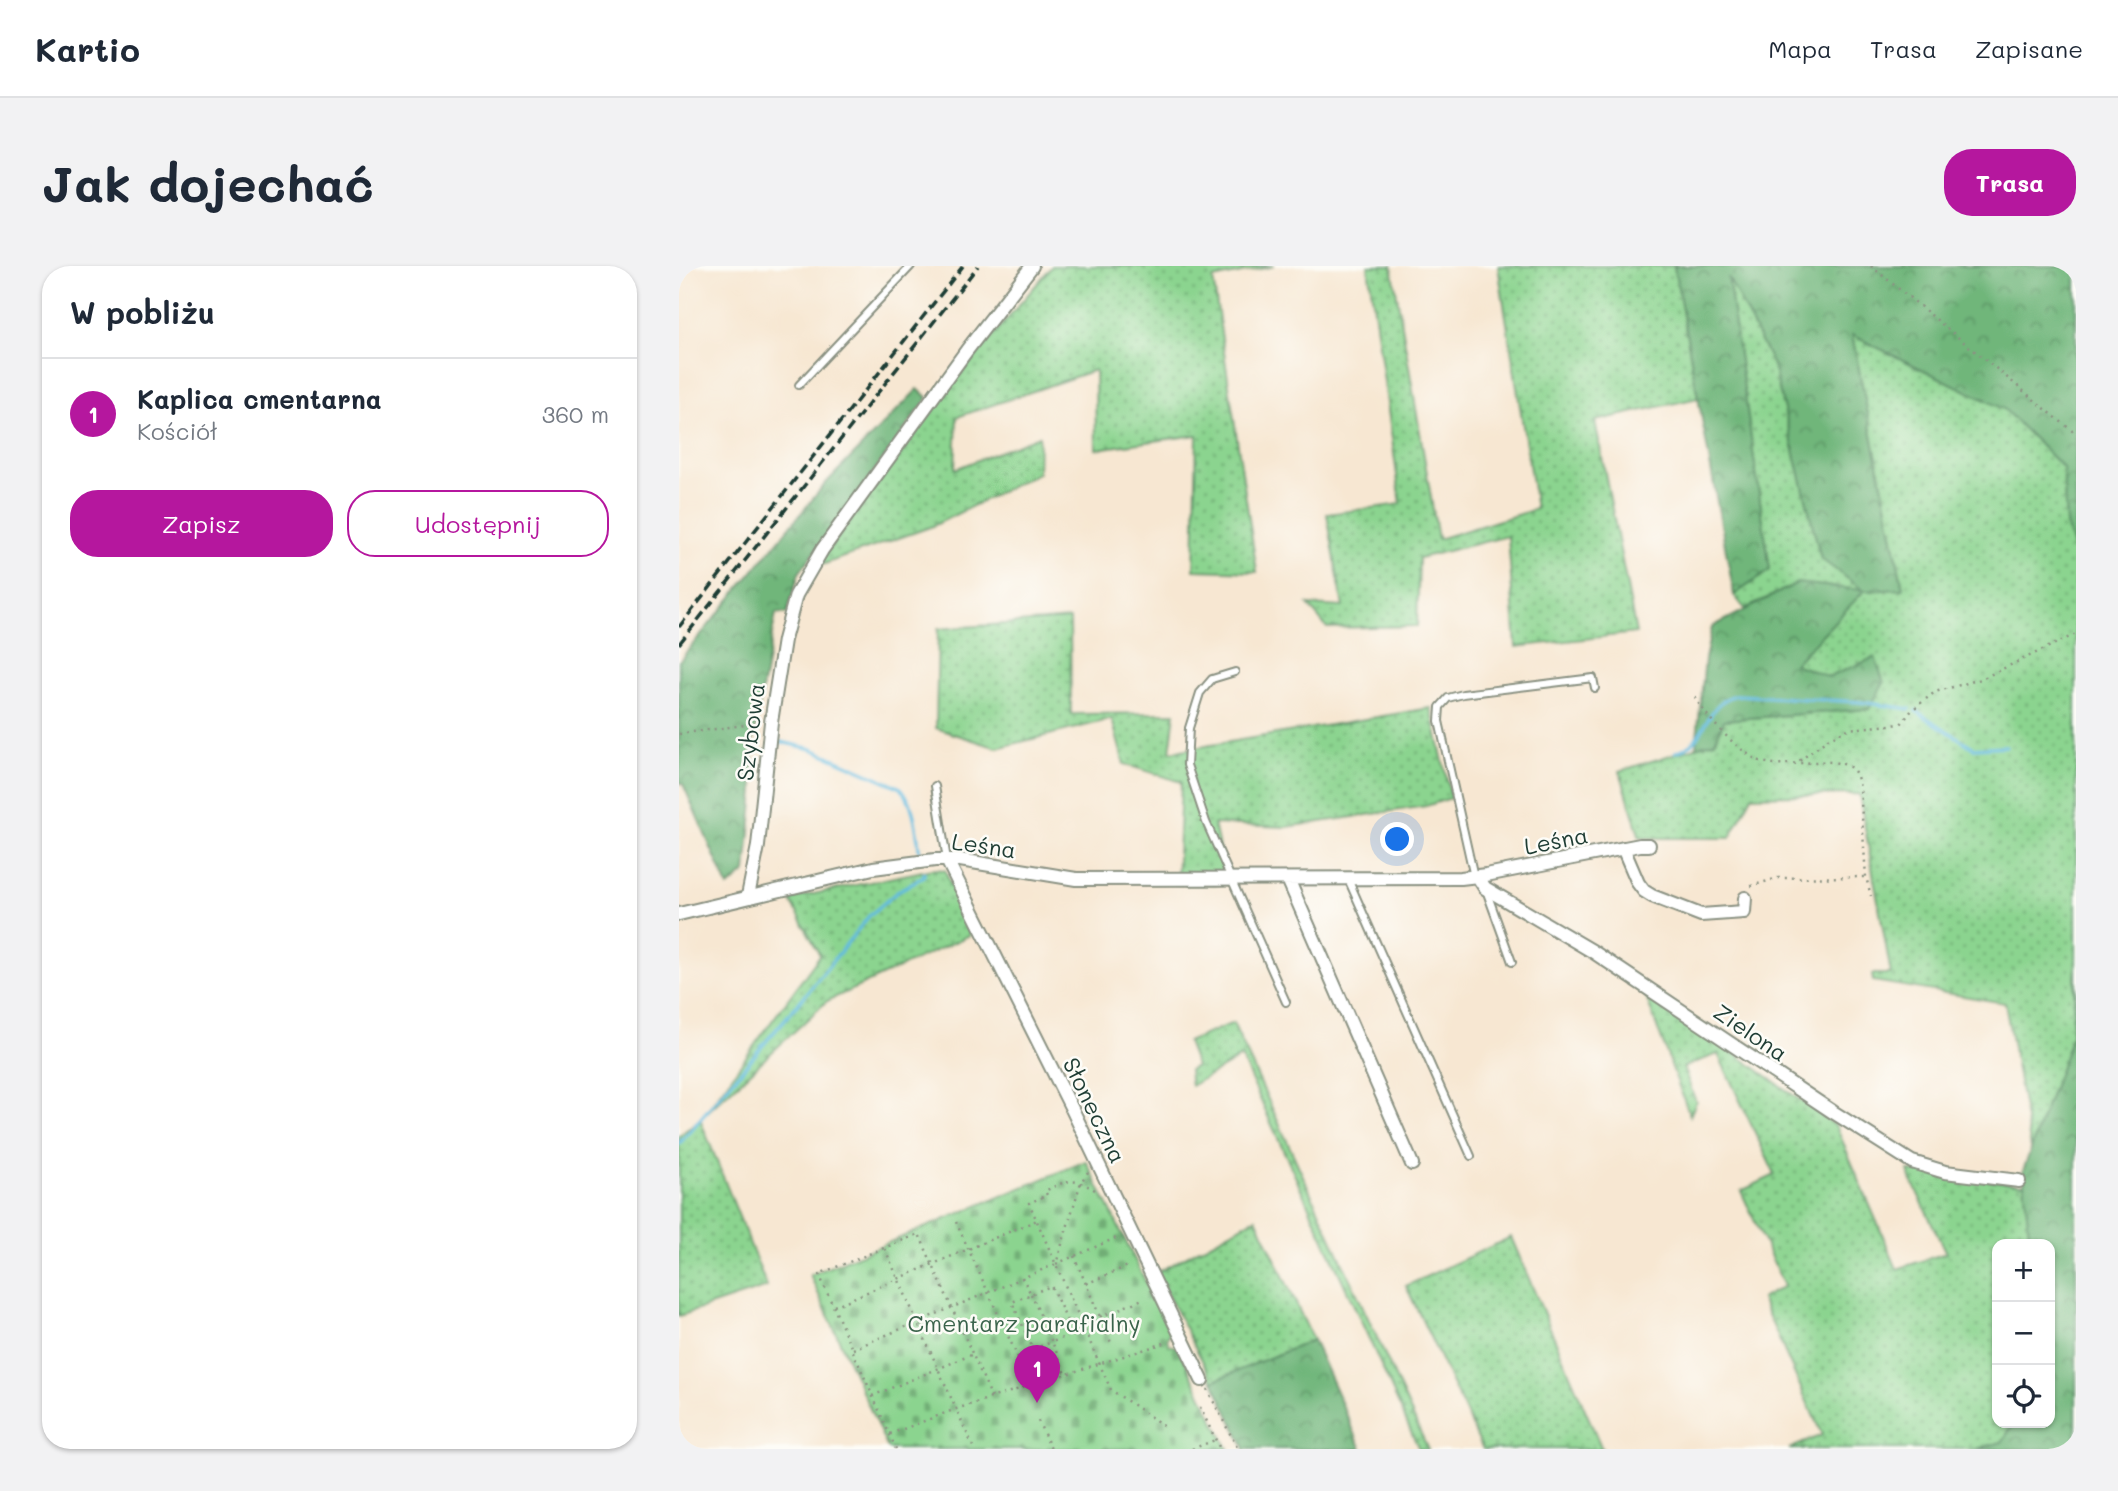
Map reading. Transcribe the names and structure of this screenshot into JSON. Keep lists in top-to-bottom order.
{
  "streets": {
    "street": [
      "Szybowa",
      "Leśna",
      "Zielona",
      "Słoneczna"
    ]
  },
  "crossings": [
    ["Szybowa", "Leśna"],
    ["Leśna", "Zielona"],
    ["Leśna", "Słoneczna"]
  ],
  "parks": ["Cmentarz parafialny"],
  "page": {
    "header": "Kartio",
    "nav": ["Mapa", "Trasa", "Zapisane"],
    "buttons": [
      "Trasa",
      ["Zapisz", "Udostępnij"]
    ],
    "title": "Jak dojechać",
    "heading": "W pobliżu",
    "list": [
      {
        "mark": "1",
        "name": "Kaplica cmentarna",
        "note": "Kościół",
        "value": "360 m"
      }
    ],
    "map_buttons": ["+", "−"],
    "pins": "1"
  }
}
